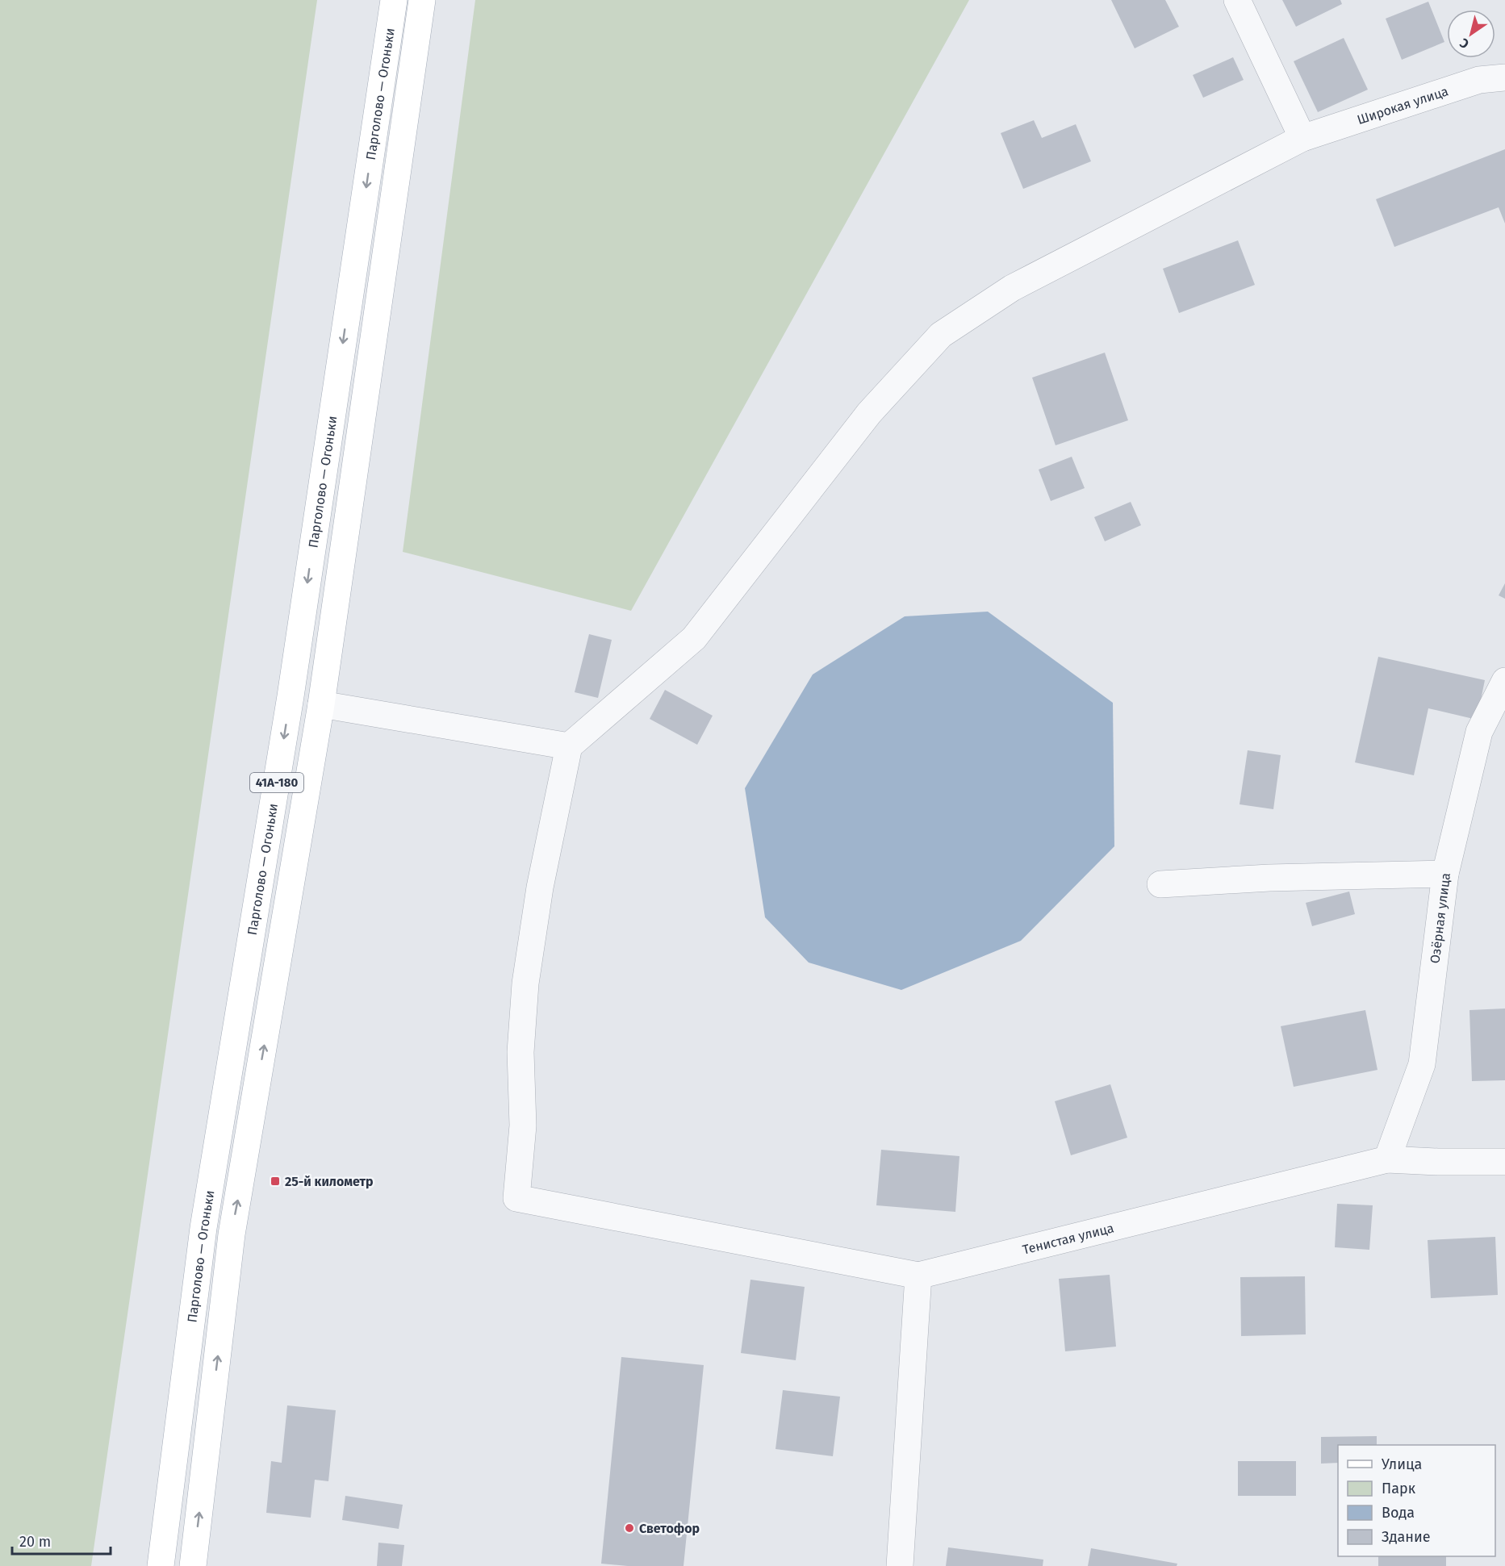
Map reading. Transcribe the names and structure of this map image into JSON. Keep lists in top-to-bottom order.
{
  "streets": {
    "main road": ["Парголово — Огоньки", "41А-180"],
    "street": ["Широкая улица", "Озёрная улица", "Тенистая улица"]
  },
  "crossings": [
    ["Озёрная улица", "Тенистая улица"]
  ],
  "places": {
    "transit": ["25-й километр"],
    "other": ["Светофор"]
  },
  "legend": [
    "Улица",
    "Парк",
    "Вода",
    "Здание"
  ],
  "scale_bar": "20 m",
  "north": "bottom left"
}
